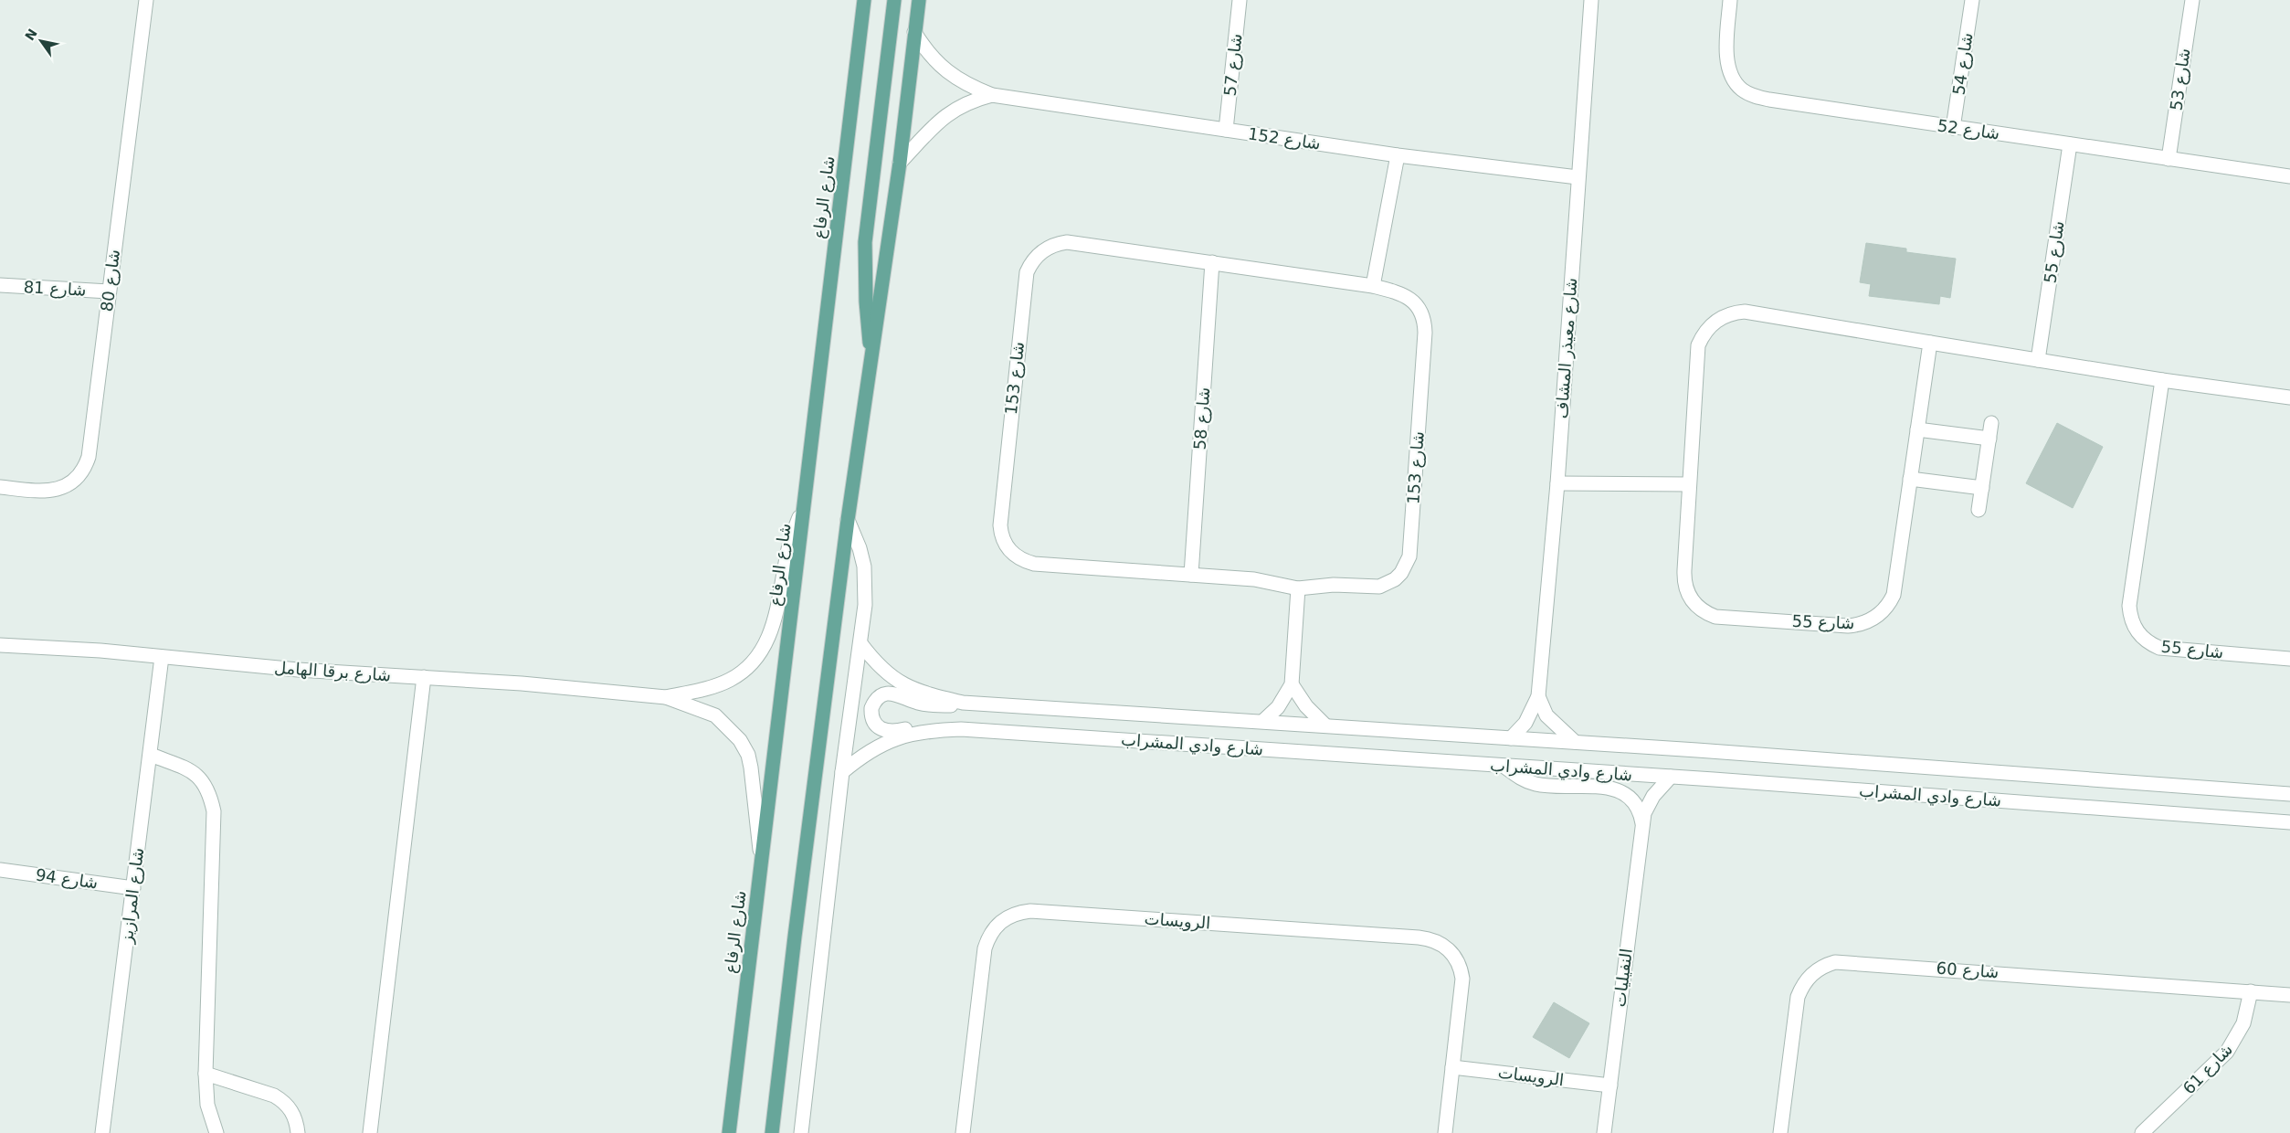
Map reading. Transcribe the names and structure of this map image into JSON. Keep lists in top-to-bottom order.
{
  "streets": {
    "main road": ["شارع الرفاع"],
    "street": [
      "شارع 54",
      "شارع 57",
      "شارع 53",
      "شارع 52",
      "شارع 152",
      "شارع 55",
      "شارع 80",
      "شارع 81",
      "شارع معيذر المشاف",
      "شارع 153",
      "شارع 58",
      "شارع برقا الهامل",
      "شارع وادي المشراب",
      "شارع 94",
      "شارع المرازيز",
      "الرويسات",
      "شارع 60",
      "النفيليات",
      "شارع 61"
    ]
  },
  "crossings": [
    ["شارع 54", "شارع 52"],
    ["شارع 57", "شارع 152"],
    ["شارع 53", "شارع 52"],
    ["شارع 52", "شارع 55"],
    ["شارع 152", "شارع معيذر المشاف"],
    ["شارع الرفاع", "شارع برقا الهامل"],
    ["شارع 80", "شارع 81"],
    ["شارع معيذر المشاف", "شارع وادي المشراب"],
    ["شارع 153", "شارع 58"],
    ["شارع برقا الهامل", "شارع المرازيز"],
    ["شارع وادي المشراب", "النفيليات"],
    ["شارع 94", "شارع المرازيز"],
    ["الرويسات", "النفيليات"],
    ["شارع 60", "شارع 61"]
  ],
  "north": "top left"
}
